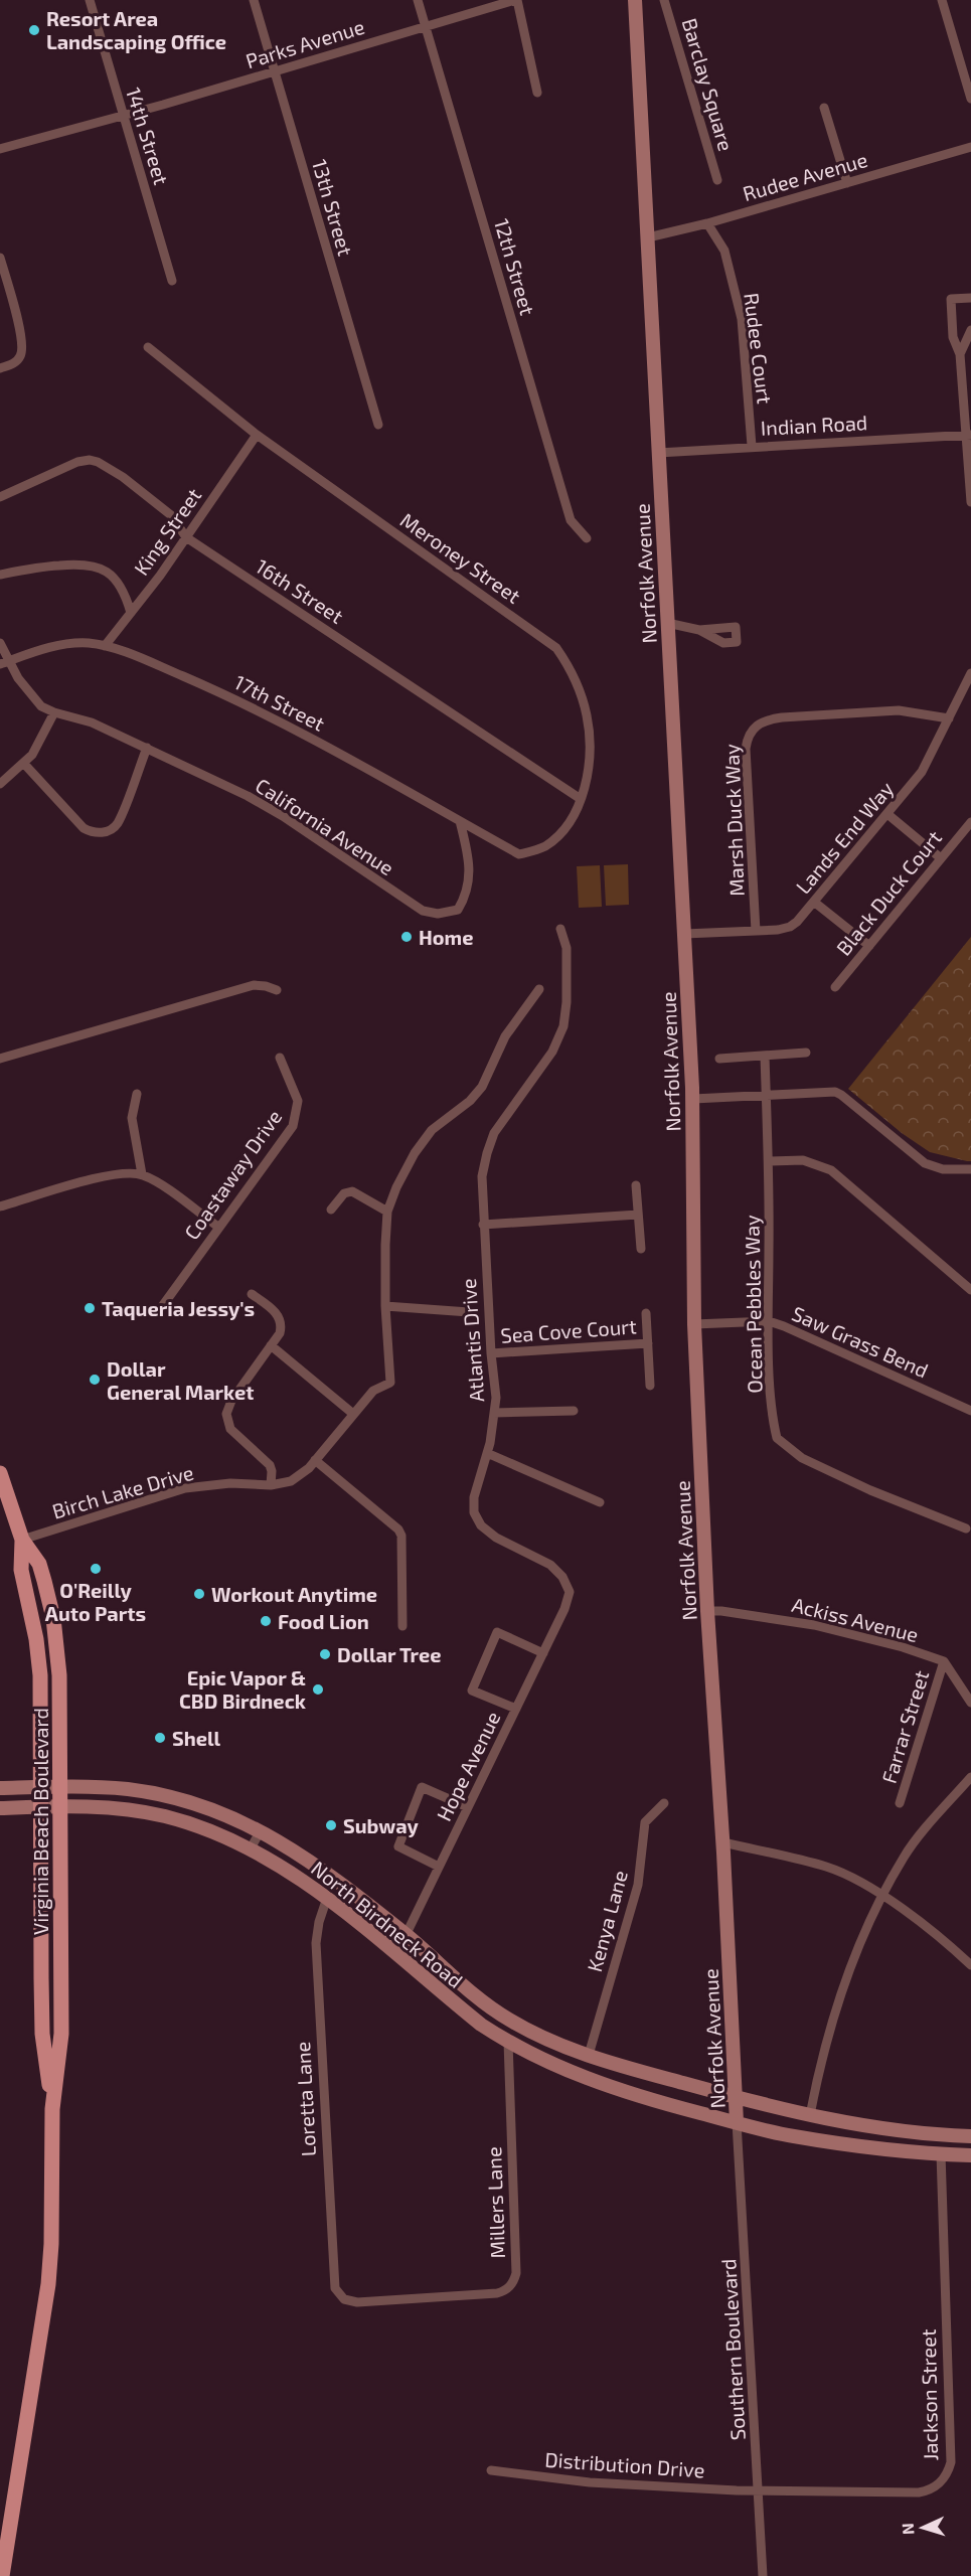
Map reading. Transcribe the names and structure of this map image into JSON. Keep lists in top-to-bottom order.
{
  "streets": {
    "main road": ["Norfolk Avenue", "Virginia Beach Boulevard", "North Birdneck Road"],
    "street": [
      "Parks Avenue",
      "Barclay Square",
      "14th Street",
      "Rudee Avenue",
      "13th Street",
      "12th Street",
      "Rudee Court",
      "Indian Road",
      "King Street",
      "Meroney Street",
      "16th Street",
      "17th Street",
      "Marsh Duck Way",
      "California Avenue",
      "Lands End Way",
      "Black Duck Court",
      "Coastaway Drive",
      "Ocean Pebbles Way",
      "Sea Cove Court",
      "Atlantis Drive",
      "Saw Grass Bend",
      "Birch Lake Drive",
      "Ackiss Avenue",
      "Farrar Street",
      "Hope Avenue",
      "Kenya Lane",
      "Loretta Lane",
      "Millers Lane",
      "Southern Boulevard",
      "Jackson Street",
      "Distribution Drive"
    ]
  },
  "crossings": [
    ["Parks Avenue", "14th Street"],
    ["Parks Avenue", "13th Street"],
    ["Parks Avenue", "12th Street"],
    ["Rudee Avenue", "Rudee Court"],
    ["Rudee Avenue", "Norfolk Avenue"],
    ["Rudee Court", "Indian Road"],
    ["Indian Road", "Norfolk Avenue"],
    ["King Street", "Meroney Street"],
    ["King Street", "16th Street"],
    ["King Street", "17th Street"],
    ["Meroney Street", "16th Street"],
    ["Meroney Street", "17th Street"],
    ["Norfolk Avenue", "Lands End Way"],
    ["Norfolk Avenue", "Saw Grass Bend"],
    ["Norfolk Avenue", "Ackiss Avenue"],
    ["Norfolk Avenue", "North Birdneck Road"],
    ["Norfolk Avenue", "Southern Boulevard"],
    ["17th Street", "California Avenue"],
    ["Marsh Duck Way", "Lands End Way"],
    ["Ocean Pebbles Way", "Saw Grass Bend"],
    ["Sea Cove Court", "Atlantis Drive"],
    ["Atlantis Drive", "Hope Avenue"],
    ["Birch Lake Drive", "Virginia Beach Boulevard"],
    ["Ackiss Avenue", "Farrar Street"],
    ["Hope Avenue", "North Birdneck Road"],
    ["Virginia Beach Boulevard", "North Birdneck Road"],
    ["Kenya Lane", "North Birdneck Road"],
    ["North Birdneck Road", "Loretta Lane"],
    ["North Birdneck Road", "Millers Lane"],
    ["North Birdneck Road", "Southern Boulevard"],
    ["North Birdneck Road", "Jackson Street"],
    ["Loretta Lane", "Millers Lane"],
    ["Southern Boulevard", "Jackson Street"],
    ["Southern Boulevard", "Distribution Drive"],
    ["Jackson Street", "Distribution Drive"]
  ],
  "places": [
    "Resort Area Landscaping Office",
    "Home",
    "Taqueria Jessy's",
    "Dollar General Market",
    "O'Reilly Auto Parts",
    "Workout Anytime",
    "Food Lion",
    "Dollar Tree",
    "Epic Vapor & CBD Birdneck",
    "Shell",
    "Subway"
  ],
  "north": "left"
}
